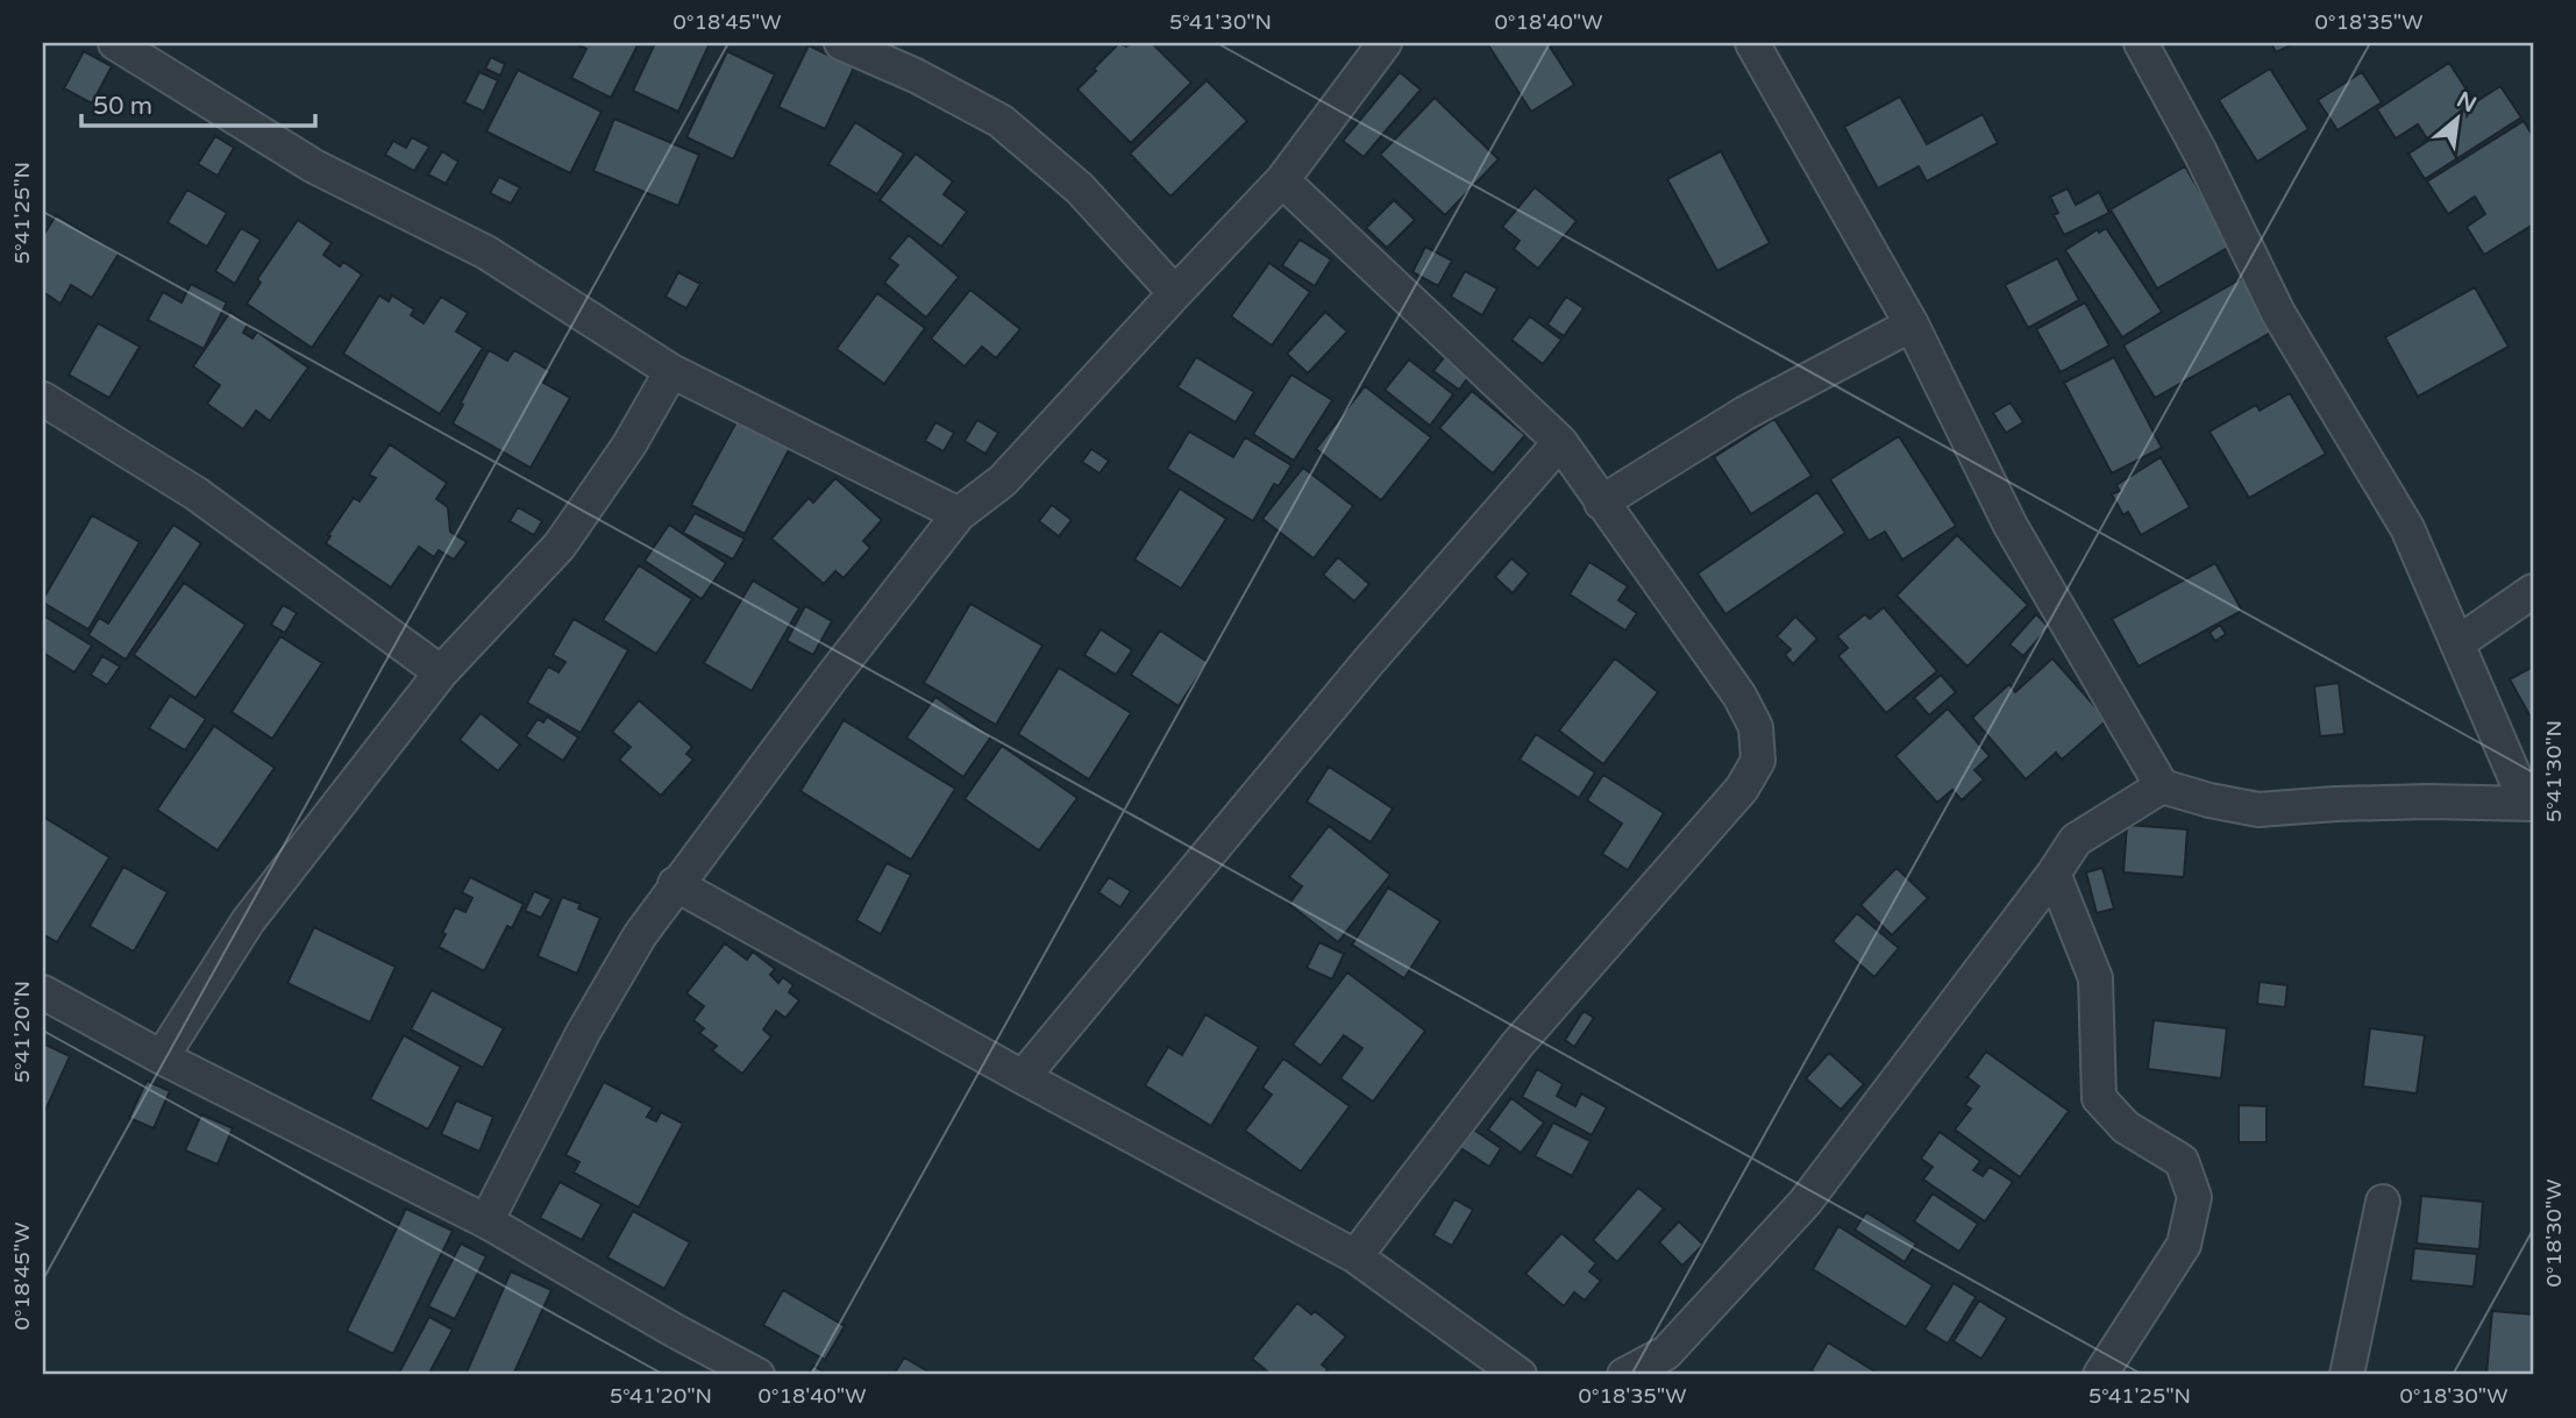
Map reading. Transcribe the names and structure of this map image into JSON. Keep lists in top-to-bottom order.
{
  "scale_bar": "50 m",
  "north": "top right",
  "coordinates": [
    "0°18'45\"W",
    "5°41'30\"N",
    "0°18'40\"W",
    "0°18'35\"W",
    "5°41'25\"N",
    "5°41'20\"N",
    "0°18'30\"W"
  ]
}
